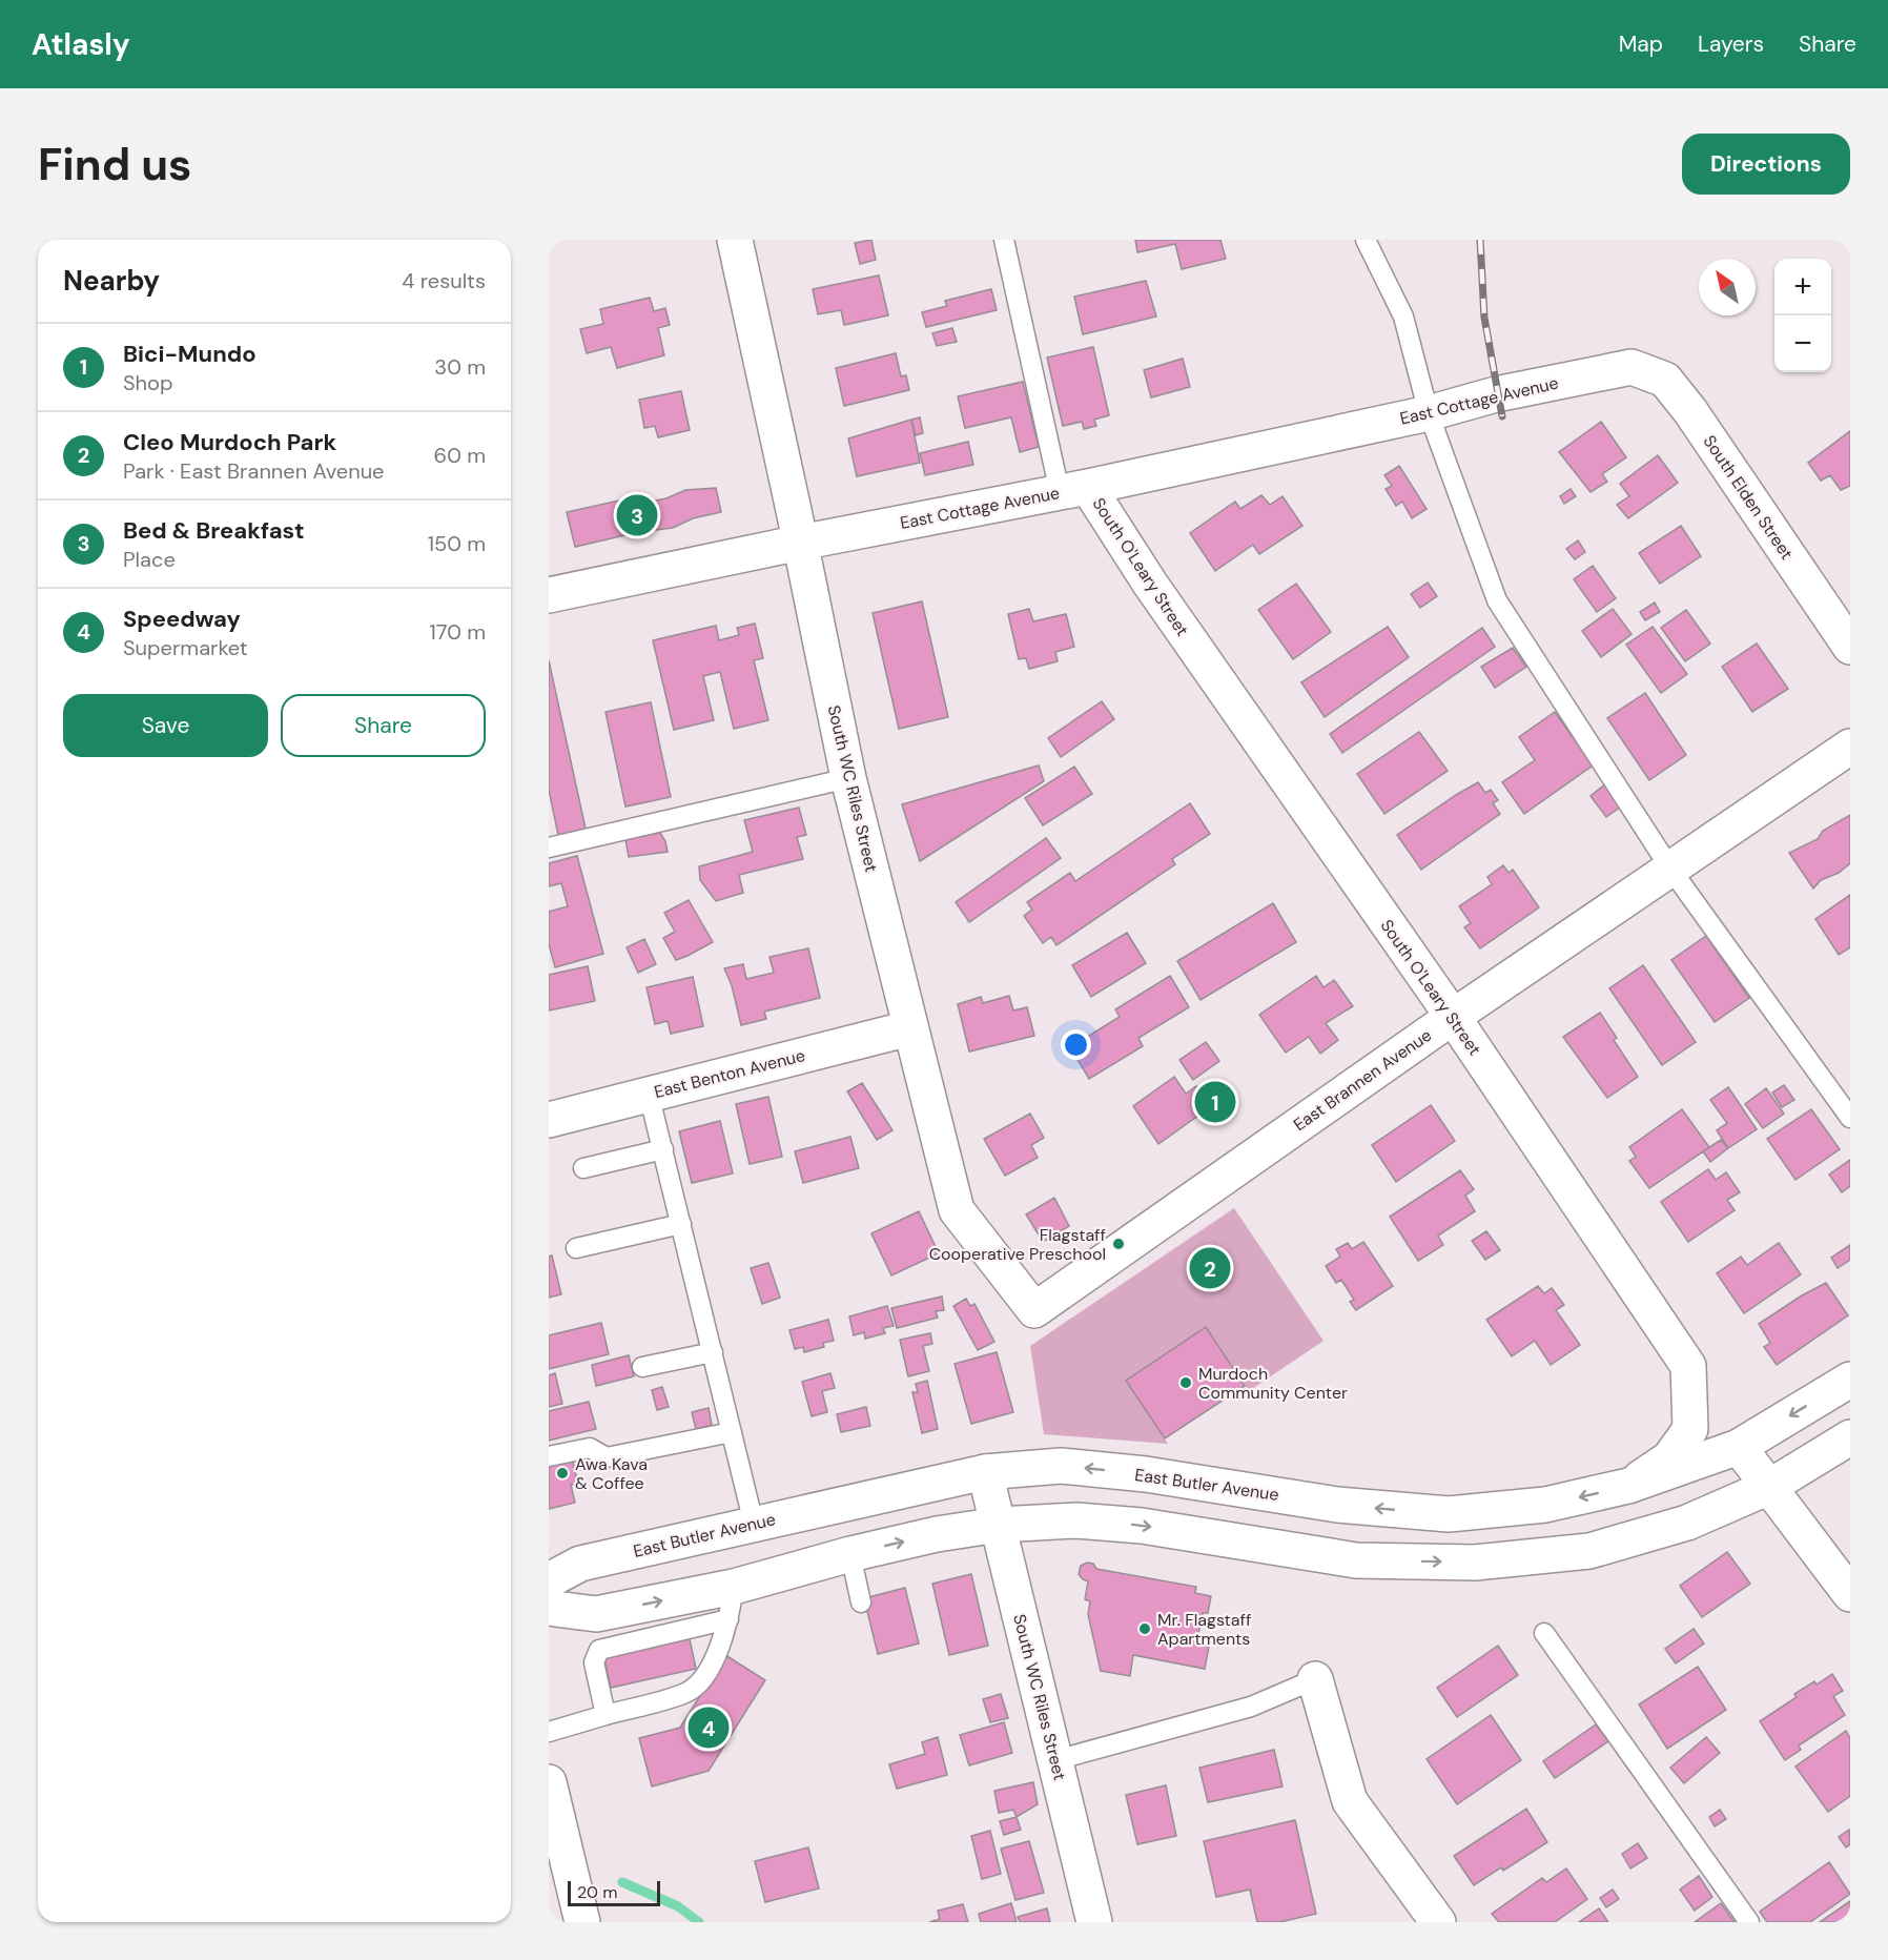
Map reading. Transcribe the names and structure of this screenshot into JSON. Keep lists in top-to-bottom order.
{
  "streets": {
    "street": [
      "East Cottage Avenue",
      "South Elden Street",
      "South O'Leary Street",
      "South WC Riles Street",
      "East Benton Avenue",
      "East Brannen Avenue",
      "East Butler Avenue"
    ]
  },
  "crossings": [
    ["East Cottage Avenue", "South Elden Street"],
    ["East Cottage Avenue", "South O'Leary Street"],
    ["East Cottage Avenue", "South WC Riles Street"],
    ["South O'Leary Street", "East Brannen Avenue"],
    ["South O'Leary Street", "East Butler Avenue"],
    ["South WC Riles Street", "East Benton Avenue"],
    ["South WC Riles Street", "East Brannen Avenue"],
    ["South WC Riles Street", "East Butler Avenue"]
  ],
  "places": [
    "Flagstaff Cooperative Preschool",
    "Murdoch Community Center",
    "Awa Kava & Coffee",
    "Mr. Flagstaff Apartments"
  ],
  "scale_bar": "20 m",
  "north": "top left",
  "page": {
    "header": "Atlasly",
    "nav": ["Map", "Layers", "Share"],
    "buttons": [
      "Directions",
      ["Save", "Share"]
    ],
    "title": "Find us",
    "heading": ["Nearby", "4 results"],
    "map_buttons": ["+", "−"],
    "list": [
      {
        "mark": "1",
        "name": "Bici-Mundo",
        "note": "Shop",
        "value": "30 m"
      },
      {
        "mark": "2",
        "name": "Cleo Murdoch Park",
        "note": "Park · East Brannen Avenue",
        "value": "60 m"
      },
      {
        "mark": "3",
        "name": "Bed & Breakfast",
        "note": "Place",
        "value": "150 m"
      },
      {
        "mark": "4",
        "name": "Speedway",
        "note": "Supermarket",
        "value": "170 m"
      }
    ],
    "pins": [
      "3",
      "1",
      "2",
      "4"
    ],
    "scale": "20 m"
  }
}
